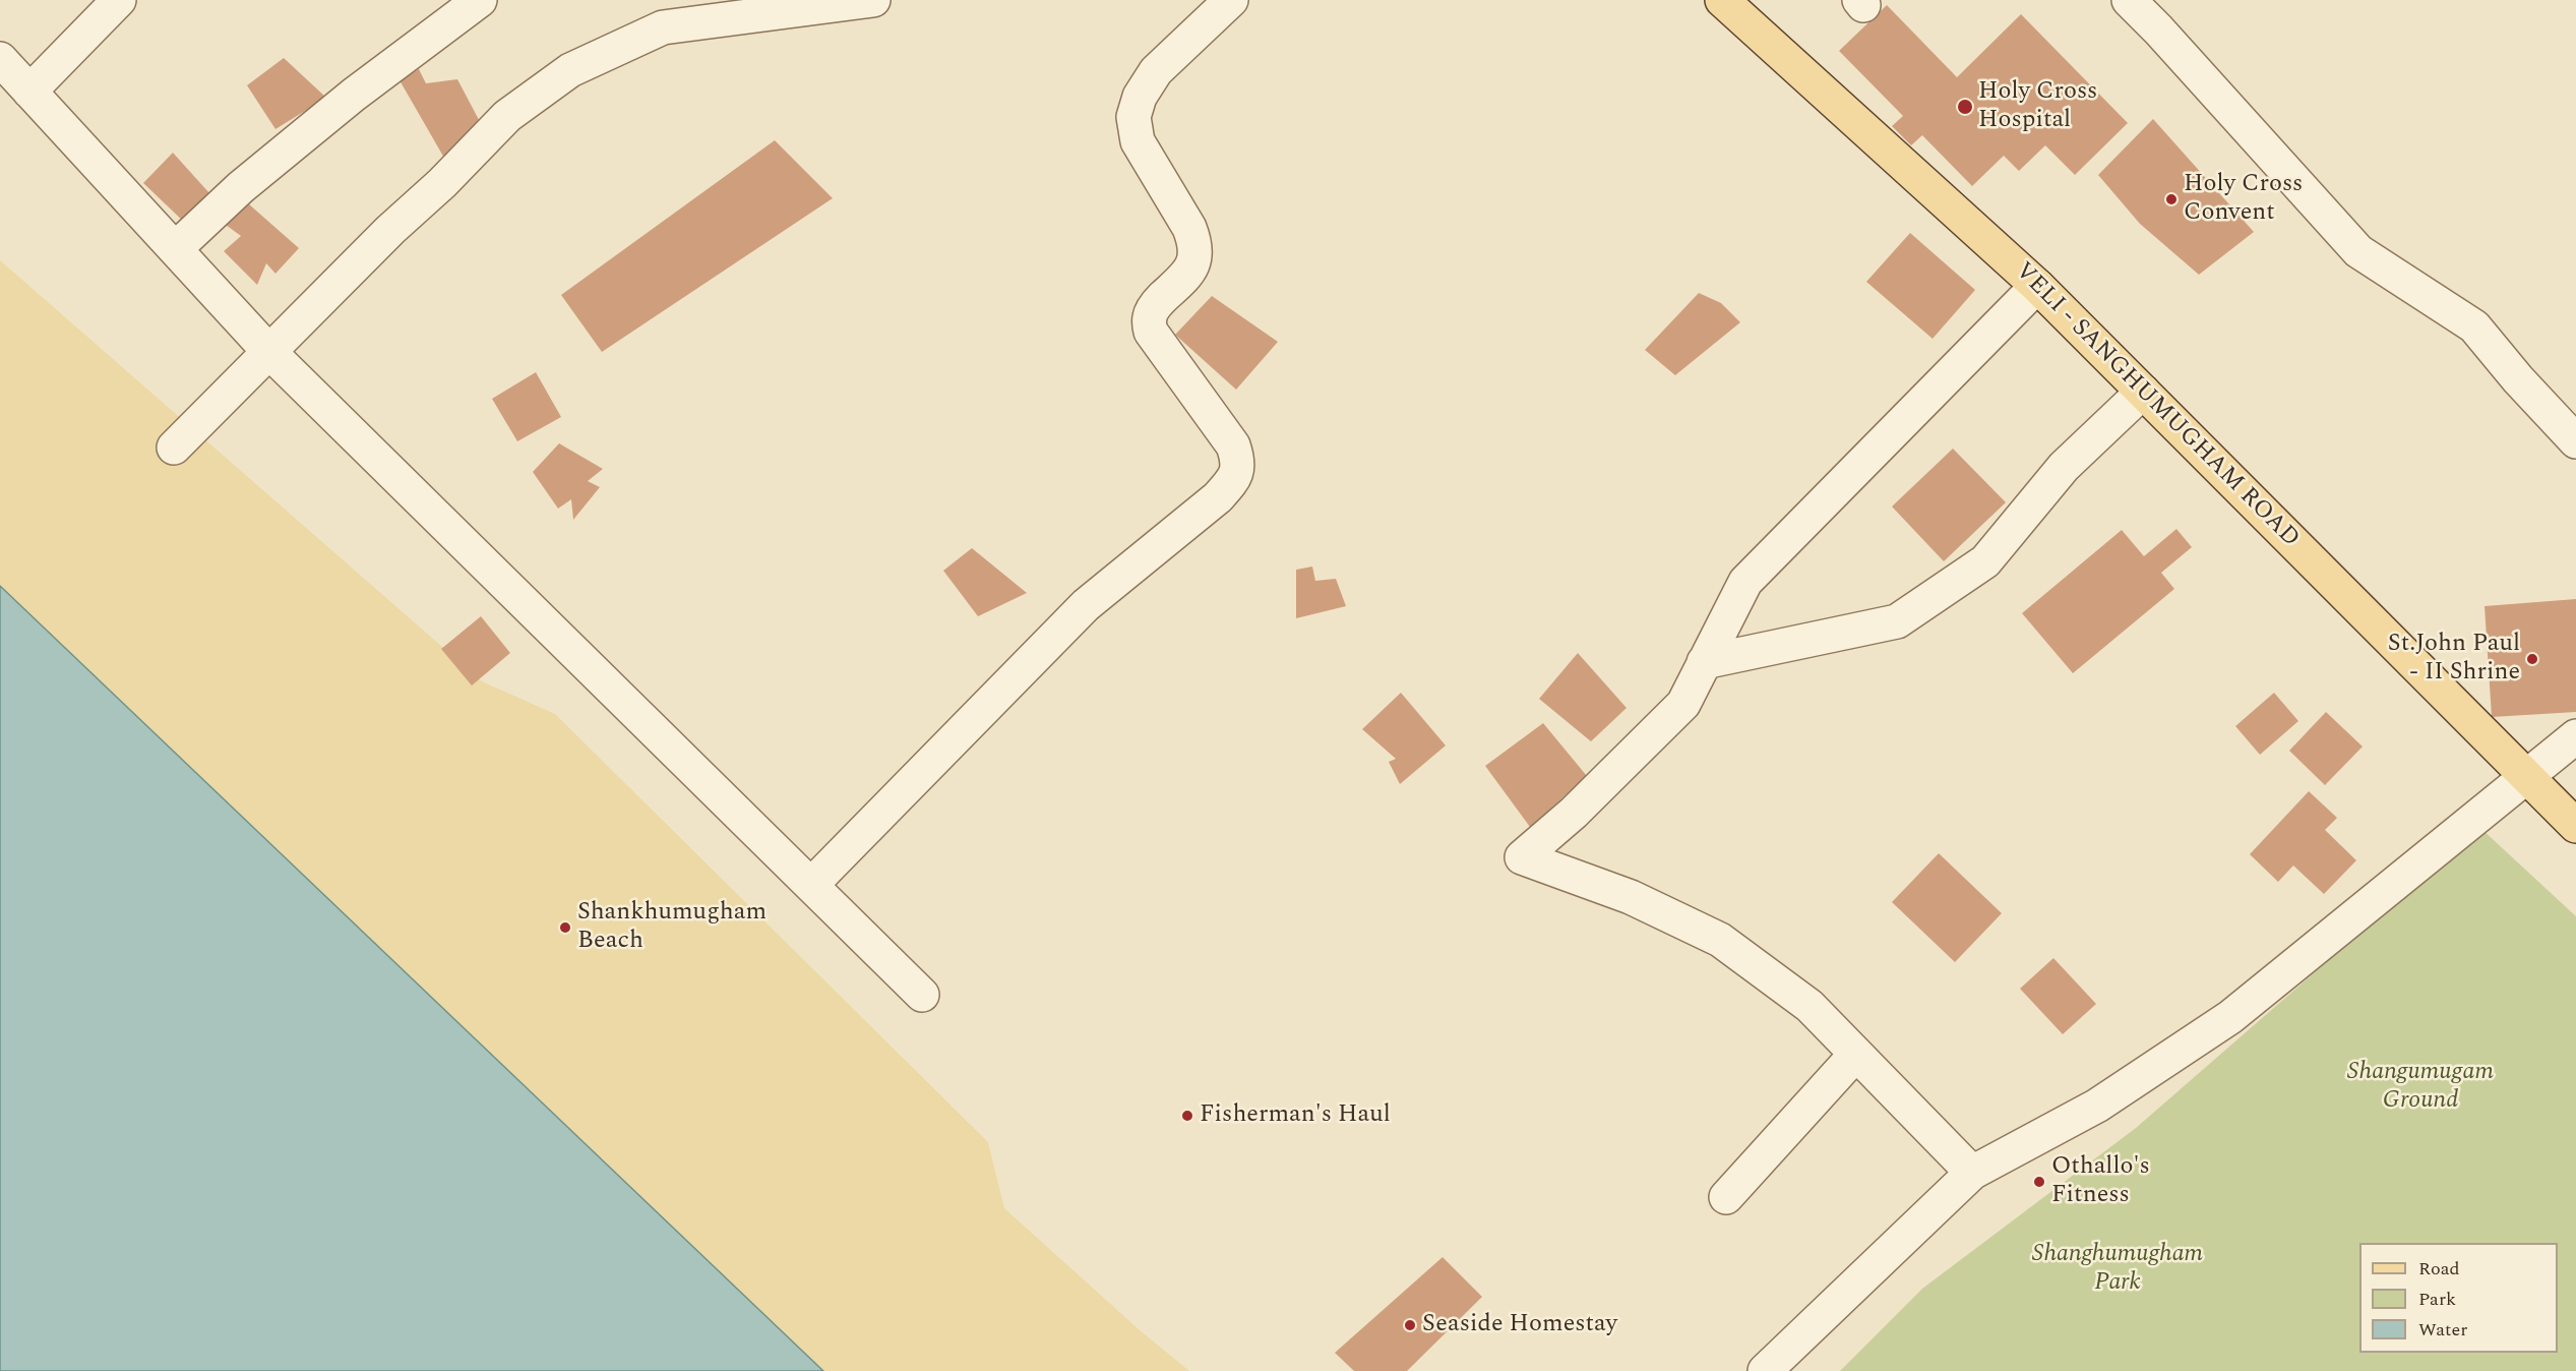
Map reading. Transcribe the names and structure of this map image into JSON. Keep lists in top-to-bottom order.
{
  "streets": {
    "main road": ["VELI - SANGHUMUGHAM ROAD"]
  },
  "parks": ["Shangumugam Ground", "Shanghumugham Park"],
  "places": [
    "Holy Cross Hospital",
    "Holy Cross Convent",
    "St.John Paul - II Shrine",
    "Shankhumugham Beach",
    "Fisherman's Haul",
    "Othallo's Fitness",
    "Seaside Homestay"
  ],
  "legend": ["Road", "Park", "Water"]
}
